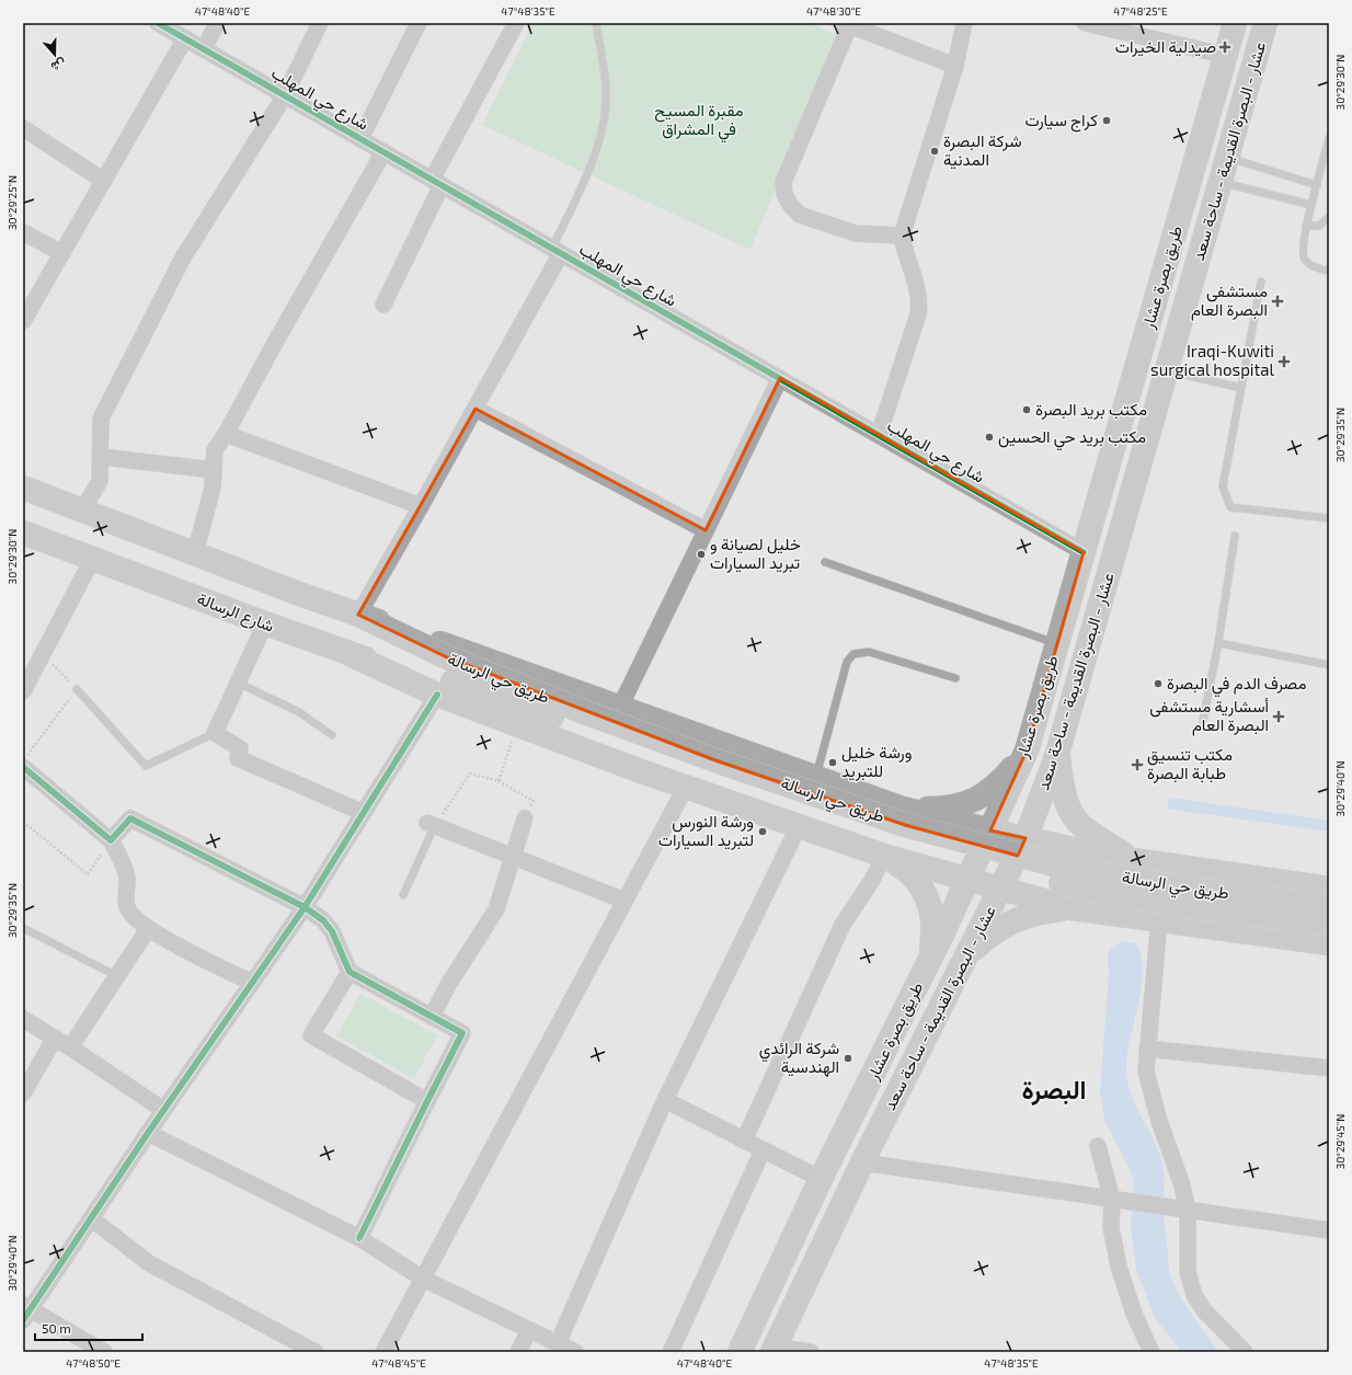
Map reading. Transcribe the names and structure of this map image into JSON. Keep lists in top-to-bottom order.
{
  "streets": {
    "main road": [
      "عشار - البصرة القديمة - ساحة سعد",
      "طريق بصرة عشار",
      "شارع الرسالة",
      "طريق حي الرسالة"
    ],
    "street": ["شارع حي المهلب"]
  },
  "crossings": [
    ["شارع حي المهلب", "طريق بصرة عشار"],
    ["عشار - البصرة القديمة - ساحة سعد", "طريق حي الرسالة"],
    ["طريق بصرة عشار", "طريق حي الرسالة"],
    ["شارع الرسالة", "طريق حي الرسالة"]
  ],
  "districts": ["البصرة"],
  "parks": ["مقبرة المسيح في المشراق"],
  "places": {
    "health": [
      "صيدلية الخيرات",
      "مستشفى البصرة العام",
      "Iraqi-Kuwiti surgical hospital",
      "أسشارية مستشفى البصرة العام",
      "مكتب تنسيق طبابة البصرة"
    ],
    "other": [
      "كراج سيارت",
      "شركة البصرة المدنية",
      "مكتب بريد البصرة",
      "مكتب بريد حي الحسين",
      "خليل لصيانة و تبريد السيارات",
      "مصرف الدم في البصرة",
      "ورشة خليل للتبريد",
      "ورشة النورس لتبريد السيارات",
      "شركة الرائدي الهندسية"
    ]
  },
  "scale_bar": "50 m",
  "north": "bottom",
  "coordinates": [
    "47°48'40\"E",
    "47°48'35\"E",
    "47°48'30\"E",
    "47°48'25\"E",
    "30°29'30\"N",
    "30°29'25\"N",
    "30°29'35\"N",
    "30°29'40\"N",
    "30°29'45\"N",
    "47°48'50\"E",
    "47°48'45\"E"
  ]
}
